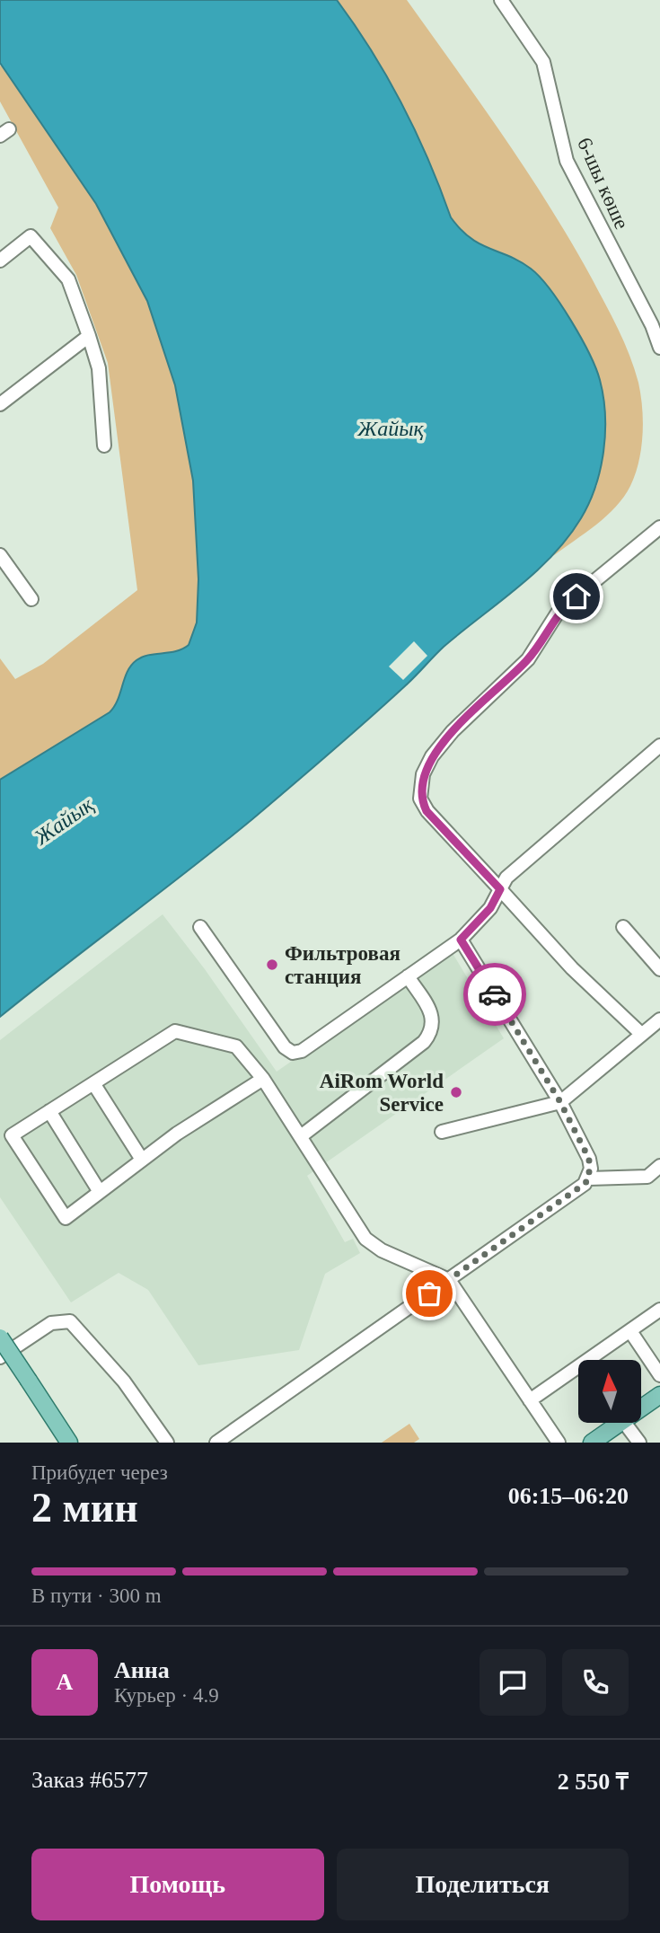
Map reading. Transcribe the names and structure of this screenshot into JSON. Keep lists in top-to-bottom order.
{
  "streets": {
    "street": ["6-шы көше"]
  },
  "water": ["Жайық"],
  "places": ["Фильтровая станция", "AiRom World Service"],
  "north": "top",
  "page": {
    "heading": ["2 мин", "Прибудет через", "06:15–06:20"],
    "panel": [
      "Анна",
      "Курьер · 4.9",
      "Заказ #6577",
      "2 550 ₸"
    ],
    "bar": "В пути · 300 m",
    "round": "А",
    "buttons": ["Помощь", "Поделиться"]
  }
}
